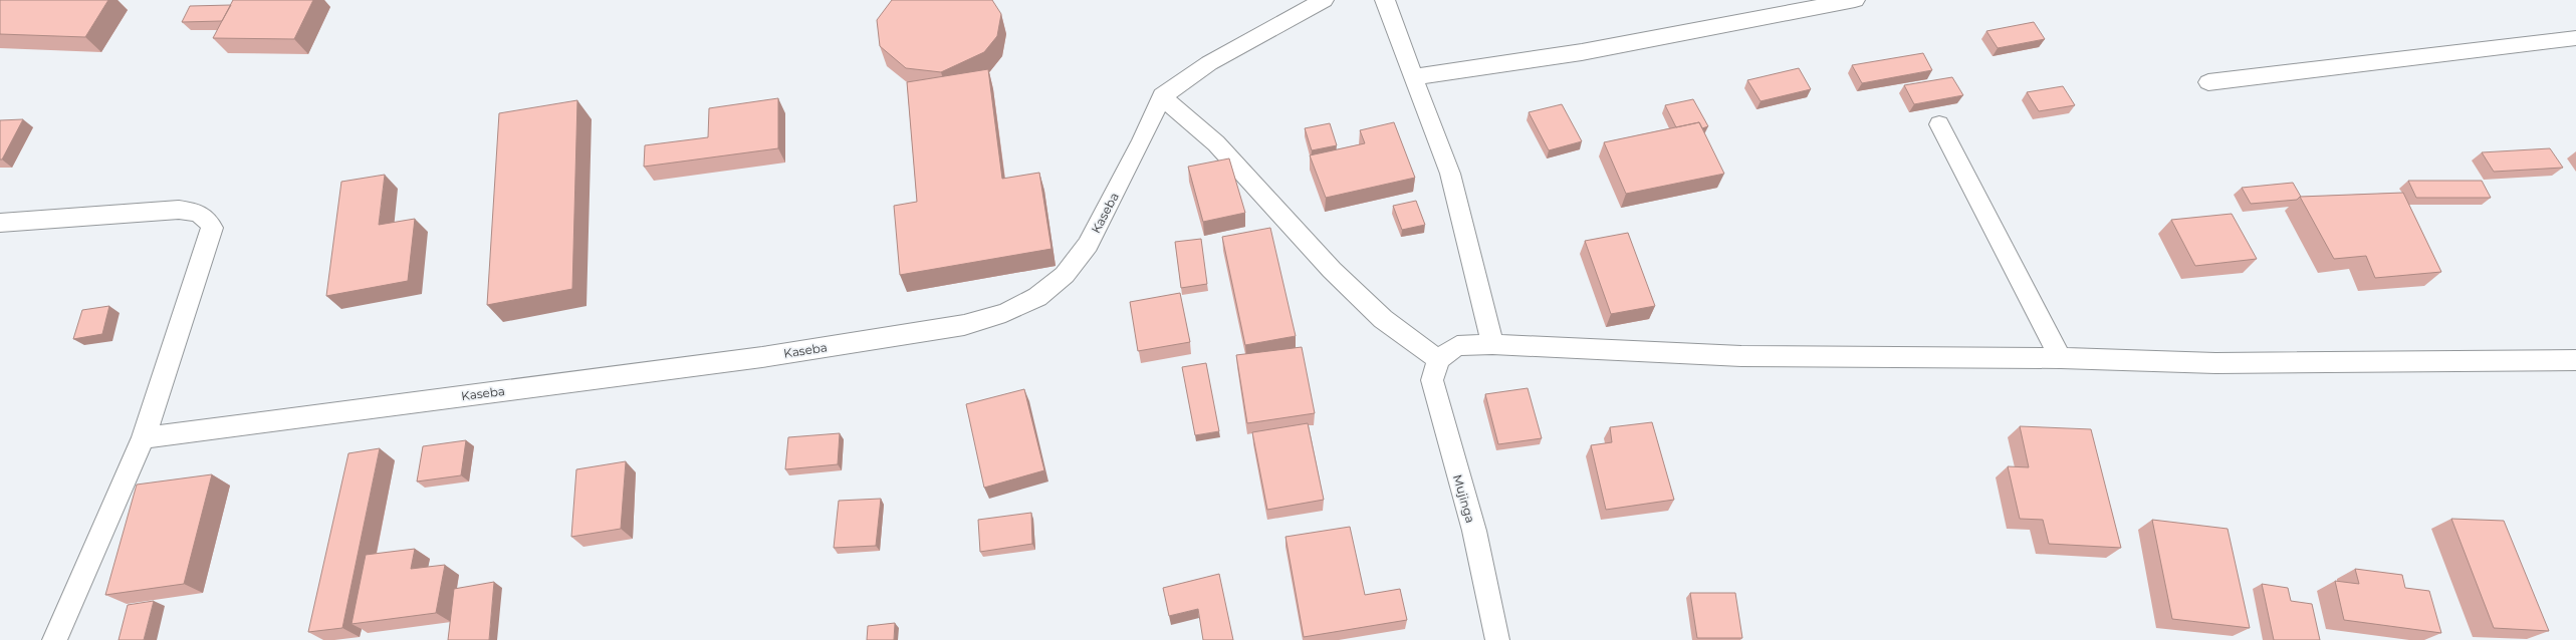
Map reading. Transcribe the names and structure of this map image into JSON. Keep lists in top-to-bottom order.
{
  "streets": {
    "street": ["Kaseba", "Mujinga"]
  }
}
